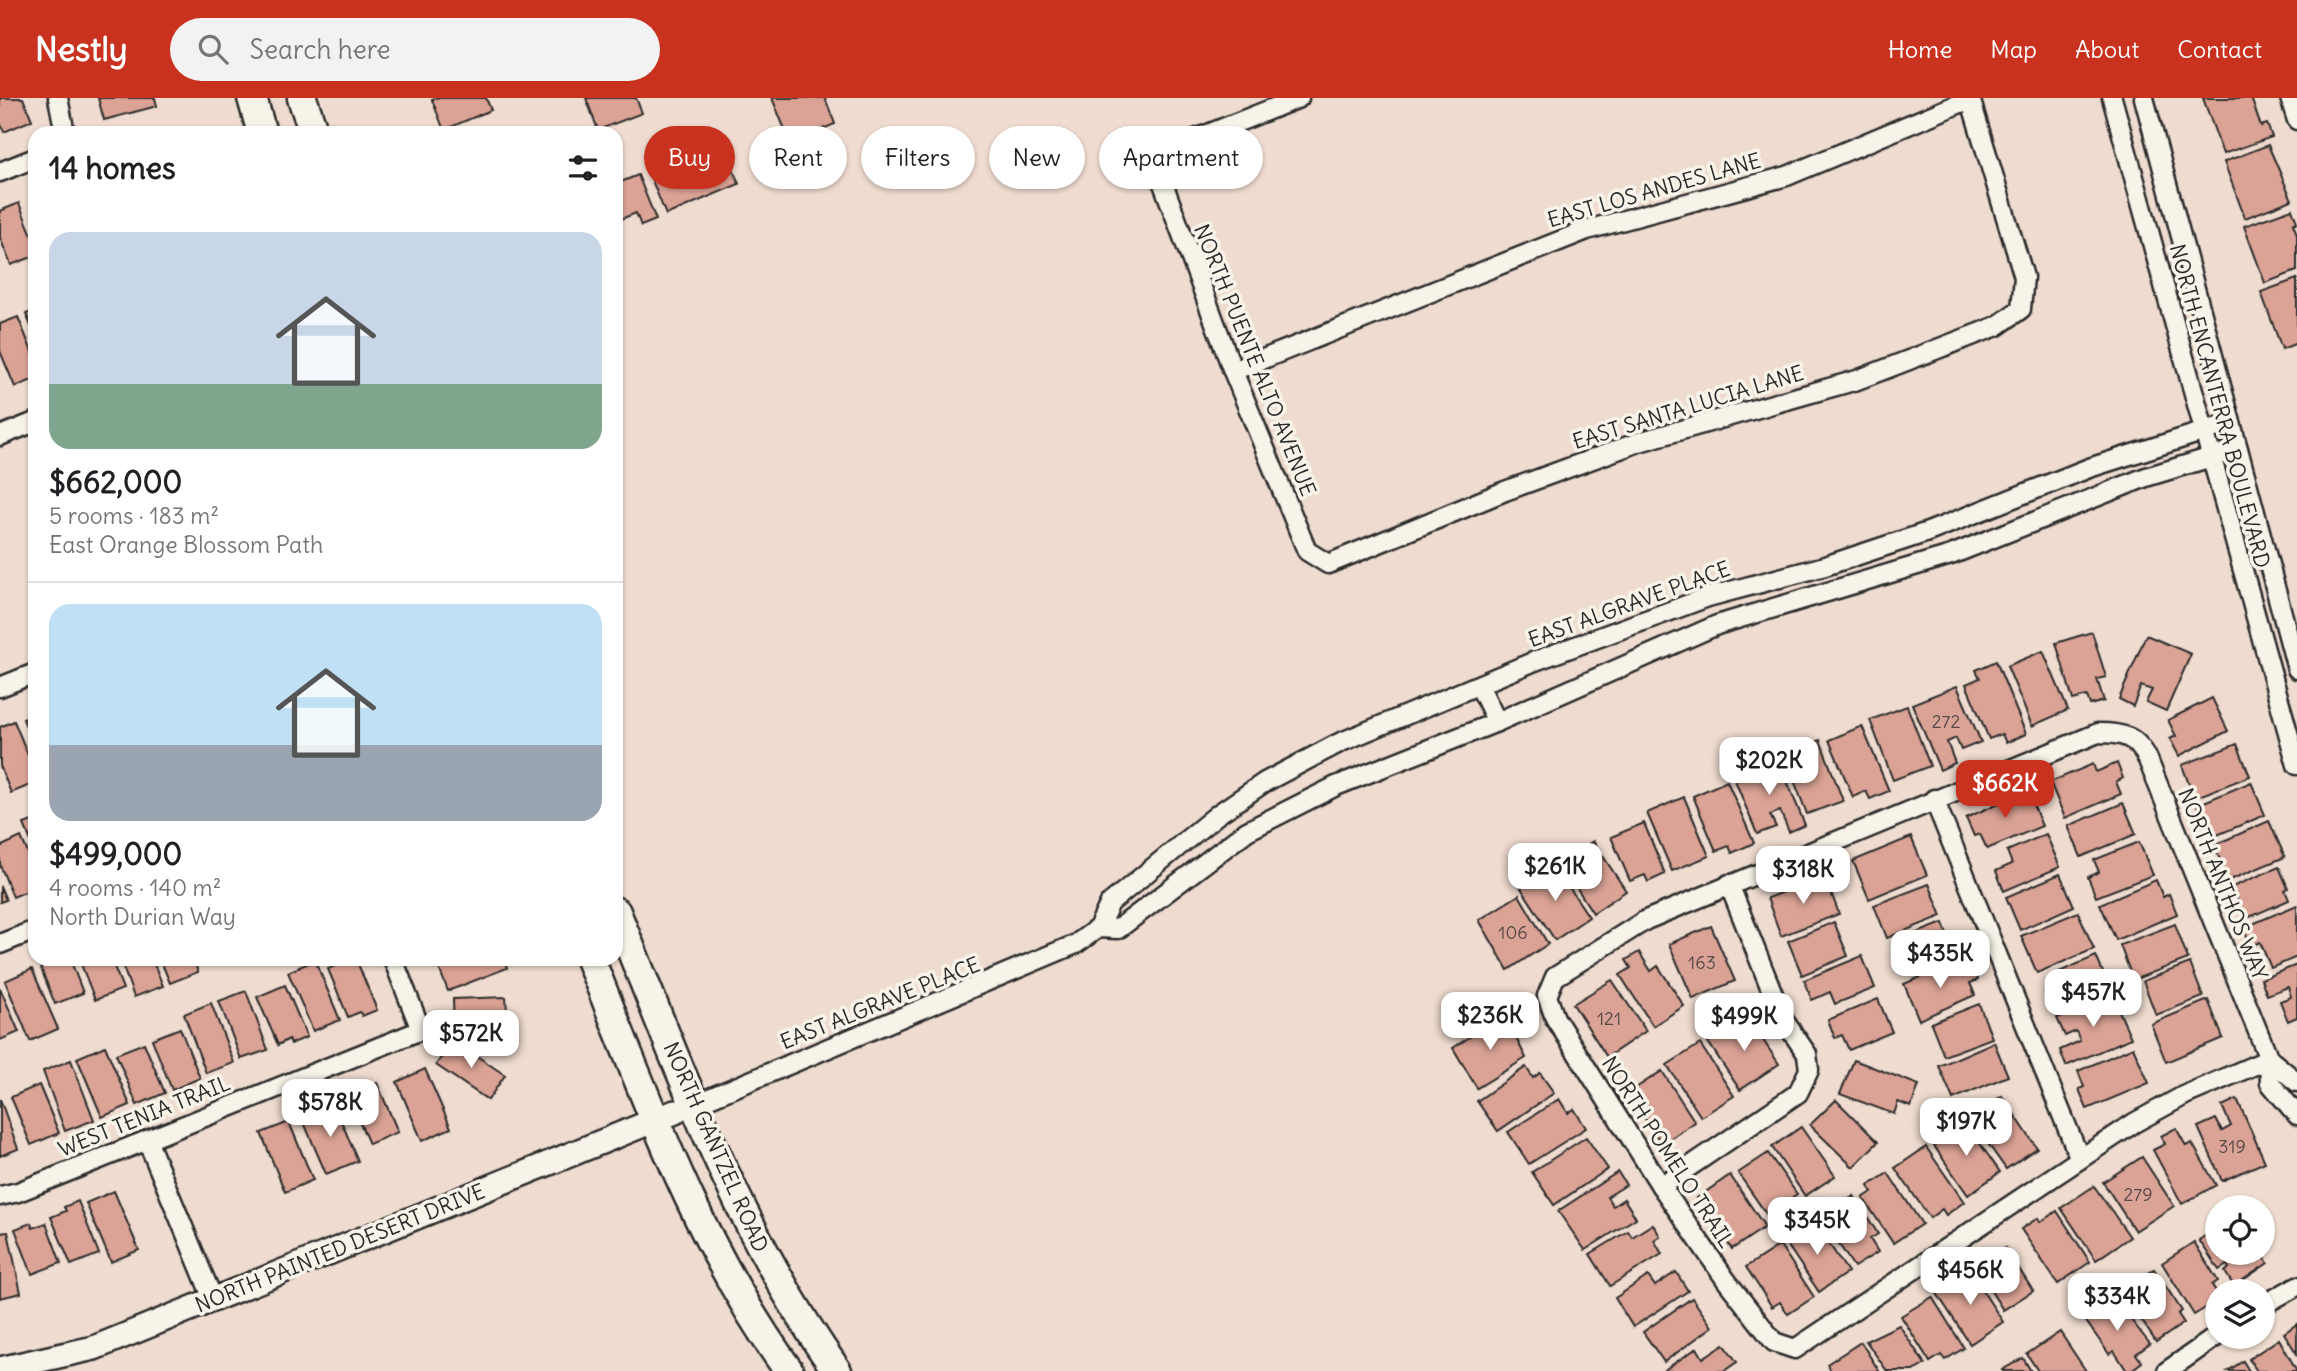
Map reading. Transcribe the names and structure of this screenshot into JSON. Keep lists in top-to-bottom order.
{
  "streets": {
    "main road": ["NORTH GANTZEL ROAD"],
    "street": [
      "EAST LOS ANDES LANE",
      "NORTH PUENTE ALTO AVENUE",
      "NORTH ENCANTERRA BOULEVARD",
      "EAST SANTA LUCIA LANE",
      "EAST ALGRAVE PLACE",
      "NORTH ANTHOS WAY",
      "WEST TENIA TRAIL",
      "NORTH POMELO TRAIL",
      "NORTH PAINTED DESERT DRIVE"
    ]
  },
  "crossings": [
    ["EAST LOS ANDES LANE", "NORTH PUENTE ALTO AVENUE"],
    ["EAST LOS ANDES LANE", "EAST SANTA LUCIA LANE"],
    ["NORTH PUENTE ALTO AVENUE", "EAST SANTA LUCIA LANE"],
    ["NORTH ENCANTERRA BOULEVARD", "EAST ALGRAVE PLACE"],
    ["EAST ALGRAVE PLACE", "NORTH GANTZEL ROAD"],
    ["EAST ALGRAVE PLACE", "NORTH PAINTED DESERT DRIVE"],
    ["NORTH GANTZEL ROAD", "NORTH PAINTED DESERT DRIVE"]
  ],
  "house_numbers": [
    "272",
    "106",
    "163",
    "121",
    "319",
    "279"
  ],
  "page": {
    "header": "Nestly",
    "search": "Search here",
    "nav": [
      "Home",
      "Map",
      "About",
      "Contact"
    ],
    "chip": [
      "Buy",
      "Rent",
      "Filters",
      "New",
      "Apartment"
    ],
    "heading": "14 homes",
    "list": [
      {
        "name": "$662,000",
        "note": "5 rooms · 183 m² · East Orange Blossom Path"
      },
      {
        "name": "$499,000",
        "note": "4 rooms · 140 m² · North Durian Way"
      }
    ],
    "price": [
      "$202K",
      "$662K",
      "$261K",
      "$318K",
      "$435K",
      "$457K",
      "$236K",
      "$499K",
      "$572K",
      "$578K",
      "$197K",
      "$345K",
      "$456K",
      "$334K"
    ]
  }
}
